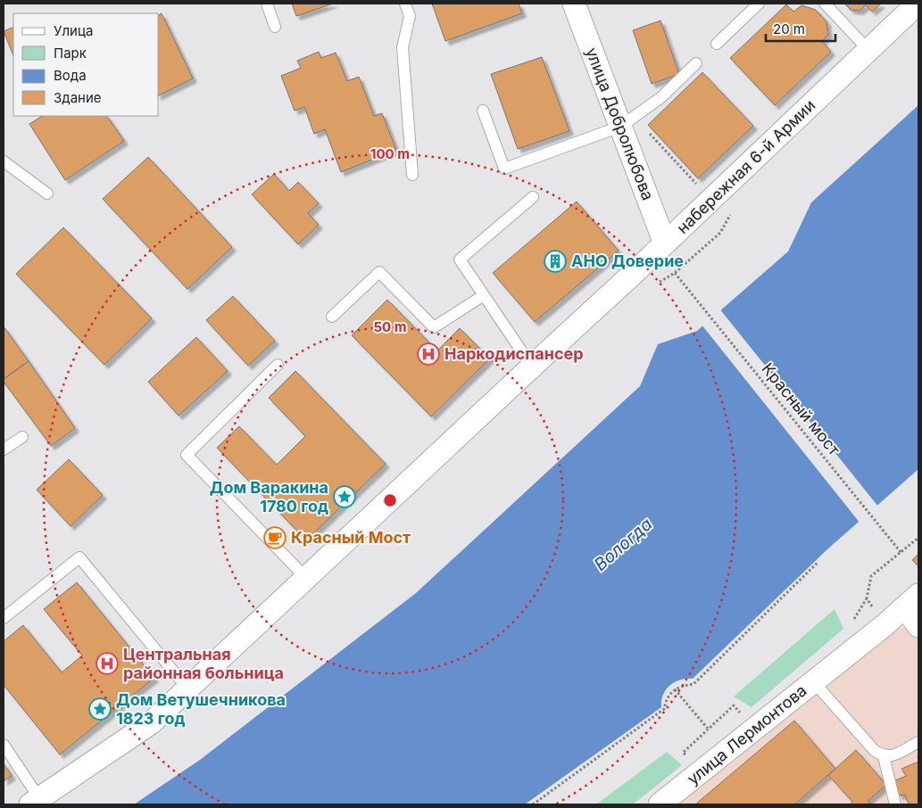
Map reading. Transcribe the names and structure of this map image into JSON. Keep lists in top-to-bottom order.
{
  "streets": {
    "street": ["улица Добролюбова", "набережная 6-й Армии", "улица Лермонтова"],
    "path": ["Красный мост"]
  },
  "crossings": [
    ["улица Добролюбова", "набережная 6-й Армии"]
  ],
  "water": ["Вологда"],
  "places": {
    "building": ["АНО Доверие"],
    "hospital": ["Наркодиспансер", "Центральная районная больница"],
    "place": ["Дом Варакина 1780 год", "Дом Ветушечникова 1823 год"],
    "cafe": ["Красный Мост"]
  },
  "legend": [
    "Улица",
    "Парк",
    "Вода",
    "Здание"
  ],
  "scale_bar": "20 m",
  "rings": ["100 m", "50 m"]
}
